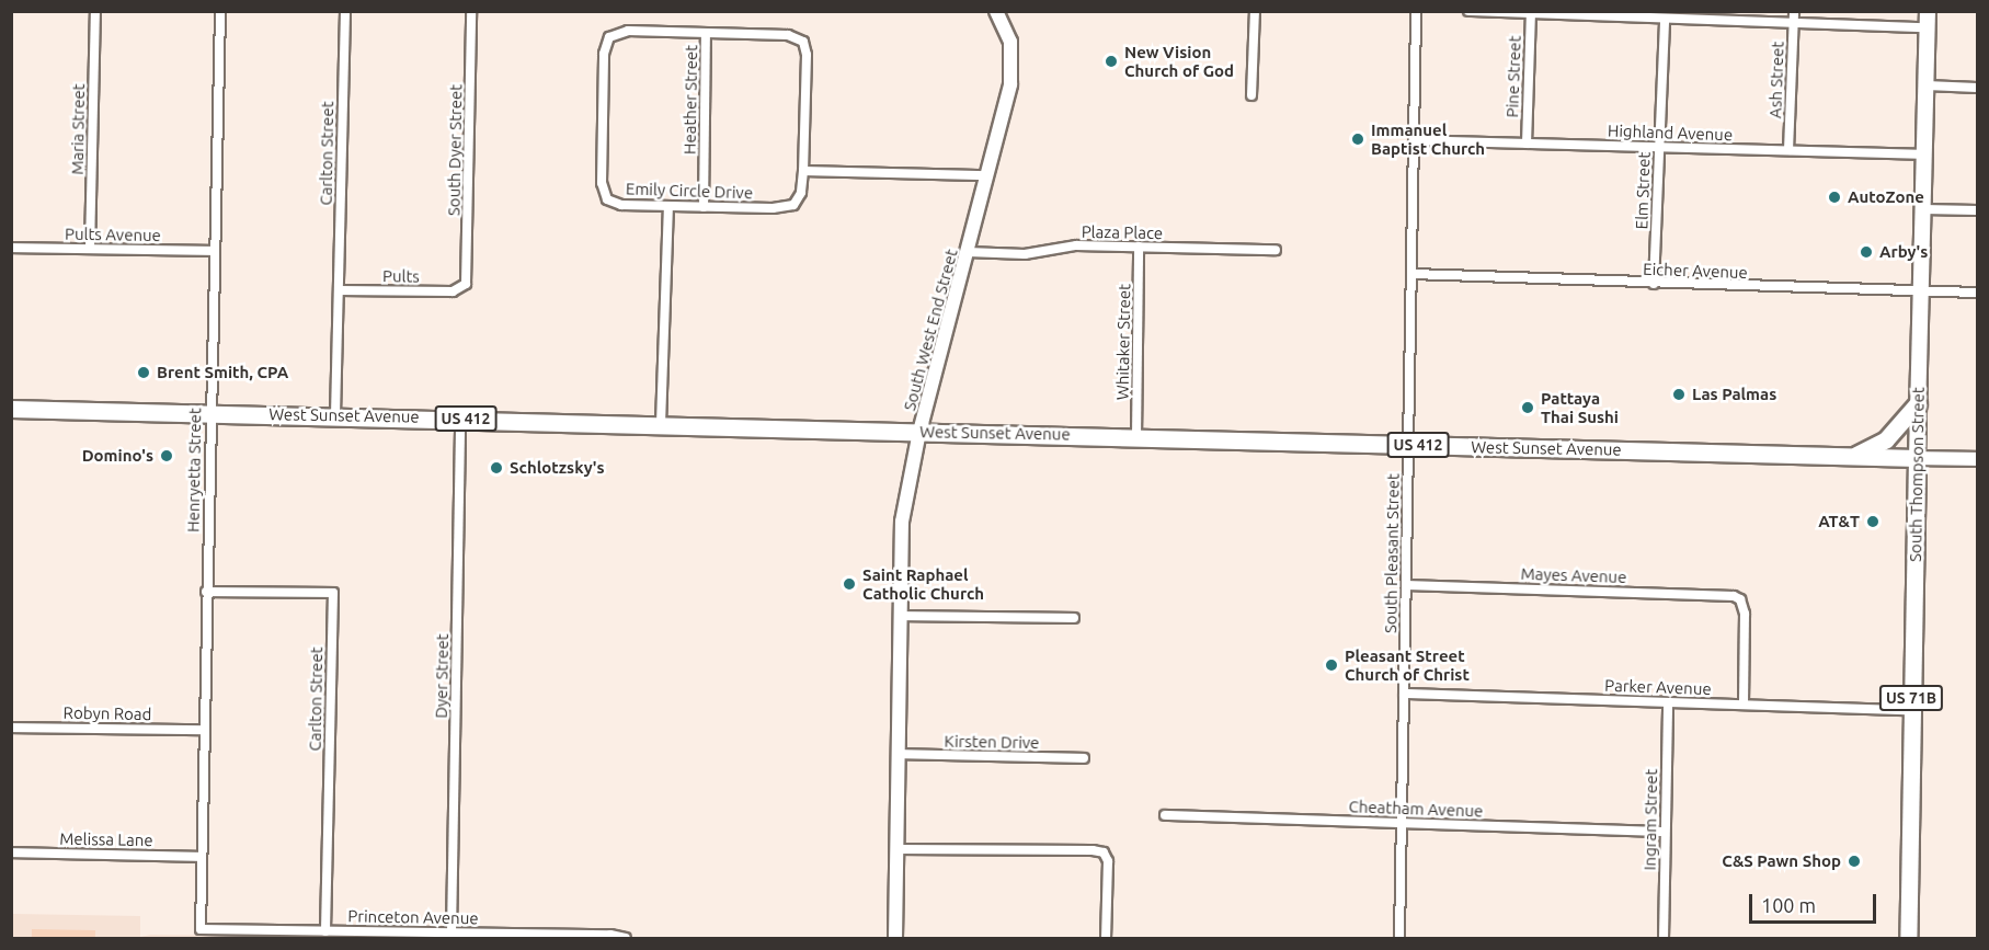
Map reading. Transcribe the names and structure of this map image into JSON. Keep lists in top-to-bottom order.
{
  "streets": {
    "highway": [
      "West Sunset Avenue",
      "US 412",
      "South Thompson Street",
      "US 71B"
    ],
    "street": [
      "Pine Street",
      "Ash Street",
      "Heather Street",
      "Maria Street",
      "Highland Avenue",
      "South Dyer Street",
      "Carlton Street",
      "Emily Circle Drive",
      "Elm Street",
      "Plaza Place",
      "Pults Avenue",
      "Eicher Avenue",
      "Pults",
      "South West End Street",
      "Whitaker Street",
      "Henryetta Street",
      "South Pleasant Street",
      "Mayes Avenue",
      "Dyer Street",
      "Parker Avenue",
      "Robyn Road",
      "Kirsten Drive",
      "Cheatham Avenue",
      "Ingram Street",
      "Melissa Lane",
      "Princeton Avenue"
    ]
  },
  "crossings": [
    ["Pine Street", "Highland Avenue"],
    ["Ash Street", "Highland Avenue"],
    ["Heather Street", "Emily Circle Drive"],
    ["Maria Street", "Pults Avenue"],
    ["Highland Avenue", "Elm Street"],
    ["Highland Avenue", "South Thompson Street"],
    ["Highland Avenue", "South Pleasant Street"],
    ["South Dyer Street", "Pults"],
    ["Carlton Street", "Pults"],
    ["Carlton Street", "West Sunset Avenue"],
    ["Carlton Street", "Henryetta Street"],
    ["Carlton Street", "Princeton Avenue"],
    ["Elm Street", "Eicher Avenue"],
    ["Plaza Place", "South West End Street"],
    ["Plaza Place", "Whitaker Street"],
    ["Pults Avenue", "Henryetta Street"],
    ["Eicher Avenue", "South Thompson Street"],
    ["Eicher Avenue", "South Pleasant Street"],
    ["South West End Street", "West Sunset Avenue"],
    ["South West End Street", "Kirsten Drive"],
    ["Whitaker Street", "West Sunset Avenue"],
    ["West Sunset Avenue", "Henryetta Street"],
    ["West Sunset Avenue", "South Thompson Street"],
    ["West Sunset Avenue", "South Pleasant Street"],
    ["West Sunset Avenue", "Dyer Street"],
    ["Henryetta Street", "Robyn Road"],
    ["Henryetta Street", "Melissa Lane"],
    ["Henryetta Street", "Princeton Avenue"],
    ["South Thompson Street", "Parker Avenue"],
    ["South Pleasant Street", "Mayes Avenue"],
    ["South Pleasant Street", "Parker Avenue"],
    ["South Pleasant Street", "Cheatham Avenue"],
    ["Mayes Avenue", "Parker Avenue"],
    ["Dyer Street", "Princeton Avenue"],
    ["Parker Avenue", "Ingram Street"],
    ["Cheatham Avenue", "Ingram Street"]
  ],
  "places": [
    "New Vision Church of God",
    "Immanuel Baptist Church",
    "AutoZone",
    "Arby's",
    "Brent Smith, CPA",
    "Las Palmas",
    "Pattaya Thai Sushi",
    "Domino's",
    "Schlotzsky's",
    "AT&T",
    "Saint Raphael Catholic Church",
    "Pleasant Street Church of Christ",
    "C&S Pawn Shop"
  ],
  "scale_bar": "100 m"
}
